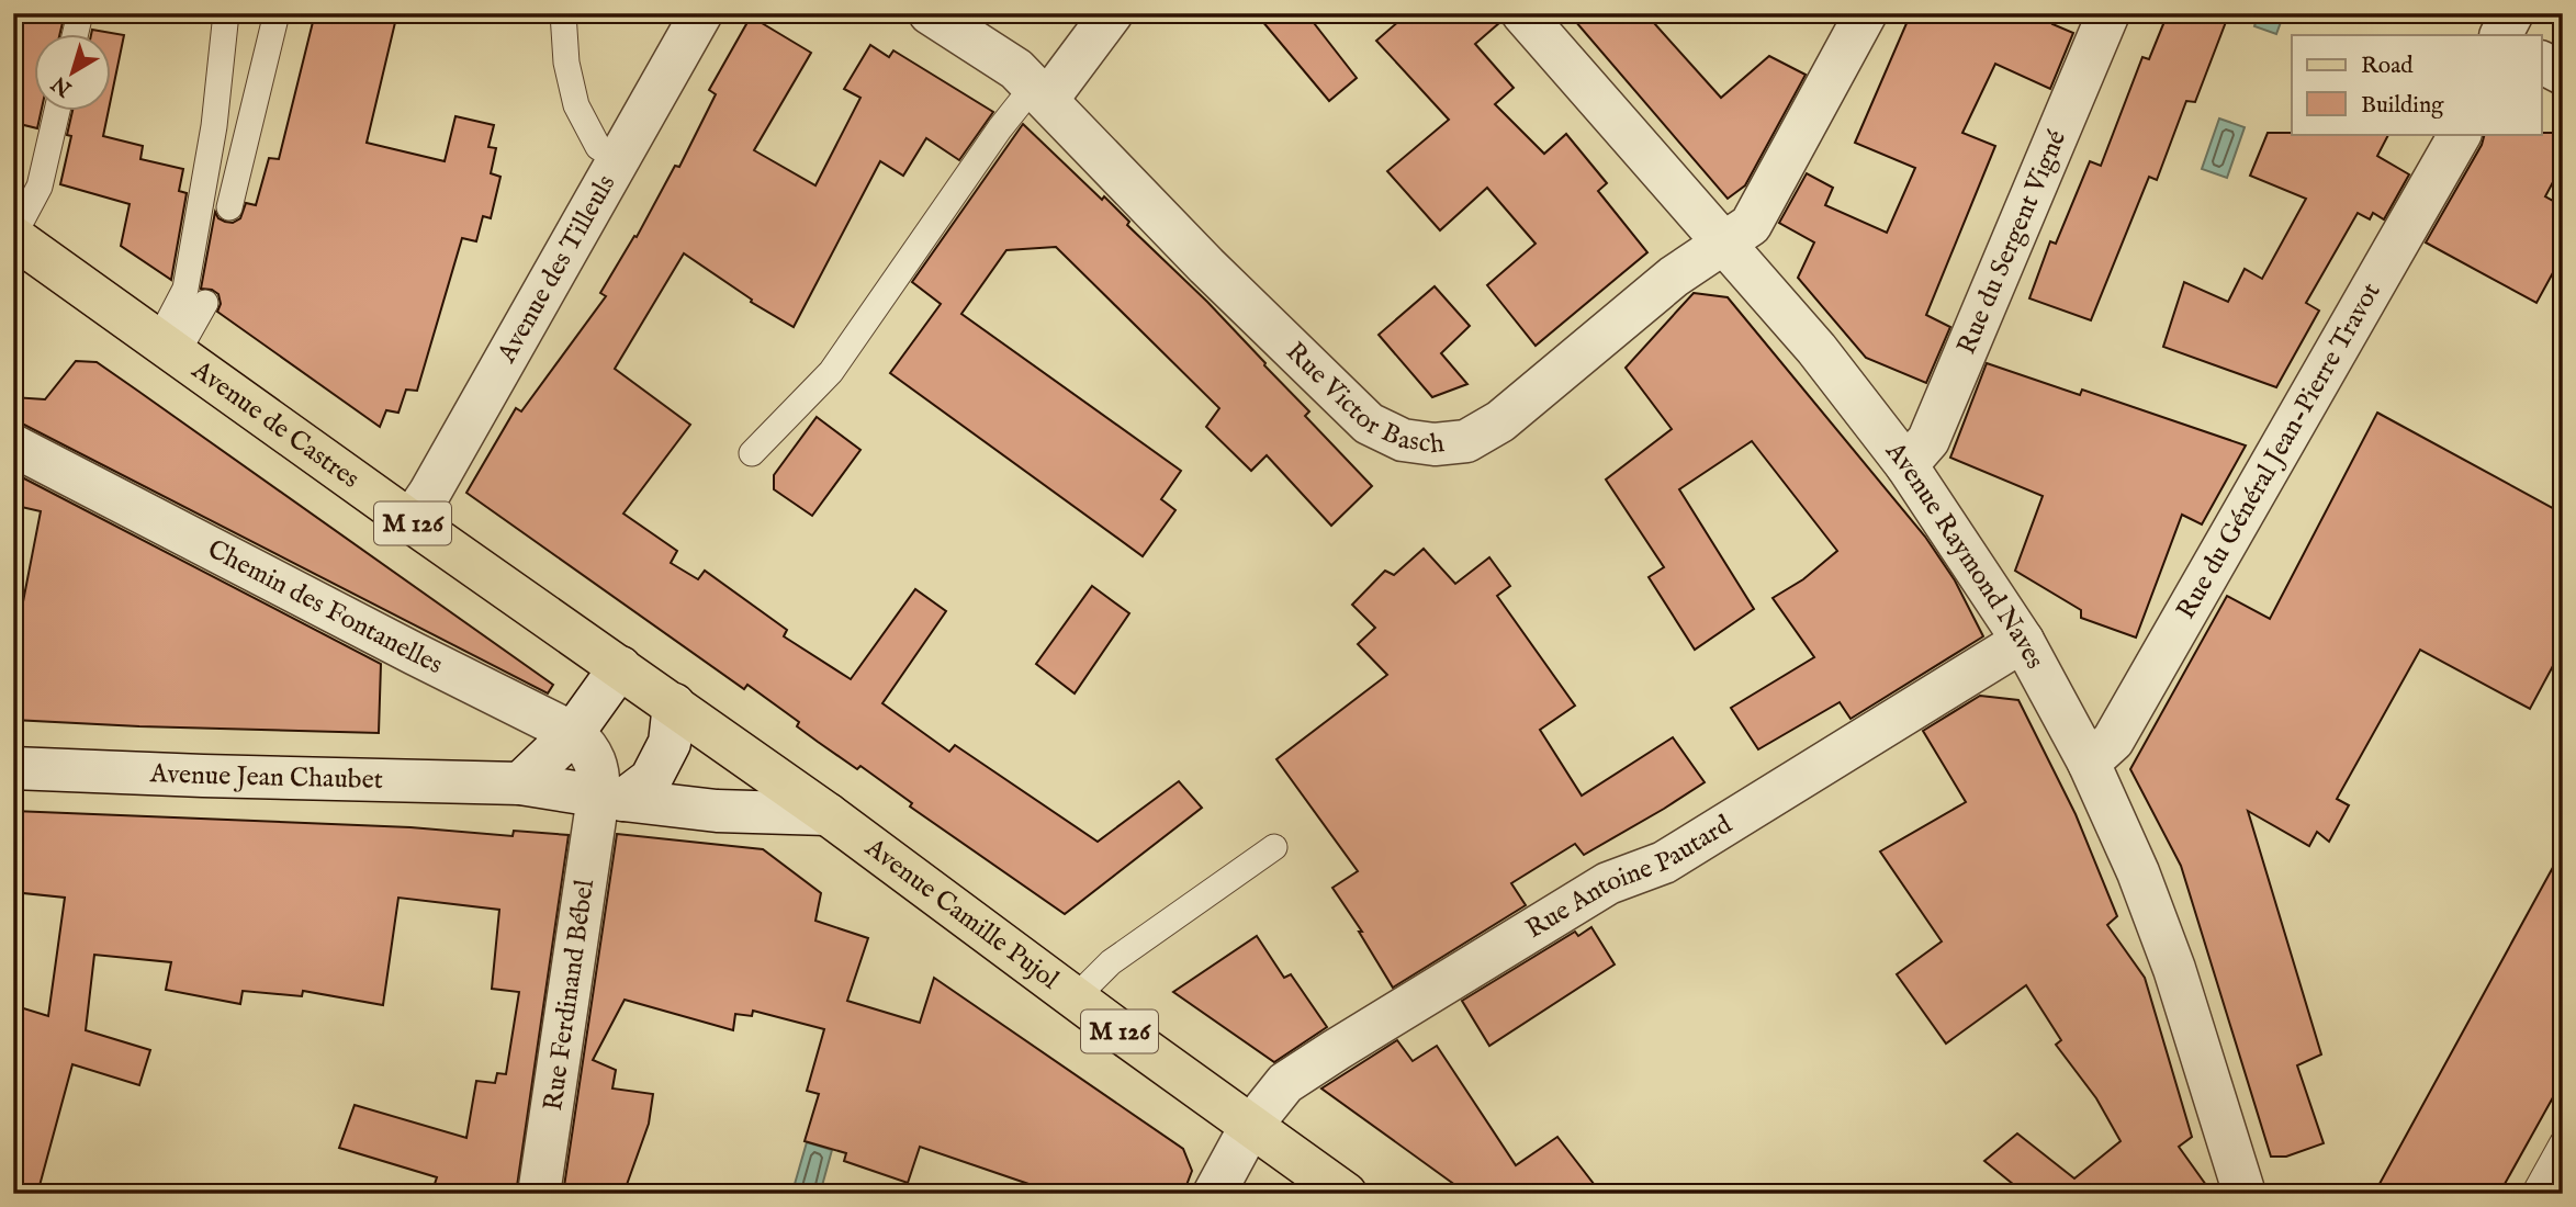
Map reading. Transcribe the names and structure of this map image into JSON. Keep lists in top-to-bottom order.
{
  "streets": {
    "main road": ["Avenue de Castres", "M 126", "Avenue Camille Pujol"],
    "street": [
      "Rue du Sergent Vigné",
      "Avenue des Tilleuls",
      "Rue Victor Basch",
      "Rue du Général Jean-Pierre Travot",
      "Avenue Raymond Naves",
      "Chemin des Fontanelles",
      "Avenue Jean Chaubet",
      "Rue Antoine Pautard",
      "Rue Ferdinand Bébel"
    ]
  },
  "crossings": [
    ["Rue du Sergent Vigné", "Avenue Raymond Naves"],
    ["Avenue des Tilleuls", "Avenue de Castres"],
    ["Rue Victor Basch", "Avenue Raymond Naves"],
    ["Avenue de Castres", "Avenue Camille Pujol"],
    ["Rue du Général Jean-Pierre Travot", "Avenue Raymond Naves"],
    ["Avenue Raymond Naves", "Rue Antoine Pautard"],
    ["Chemin des Fontanelles", "Avenue Jean Chaubet"],
    ["Chemin des Fontanelles", "Rue Ferdinand Bébel"],
    ["Avenue Jean Chaubet", "Avenue Camille Pujol"],
    ["Avenue Jean Chaubet", "Rue Ferdinand Bébel"],
    ["Rue Antoine Pautard", "Avenue Camille Pujol"]
  ],
  "legend": ["Road", "Building"],
  "north": "bottom left"
}
